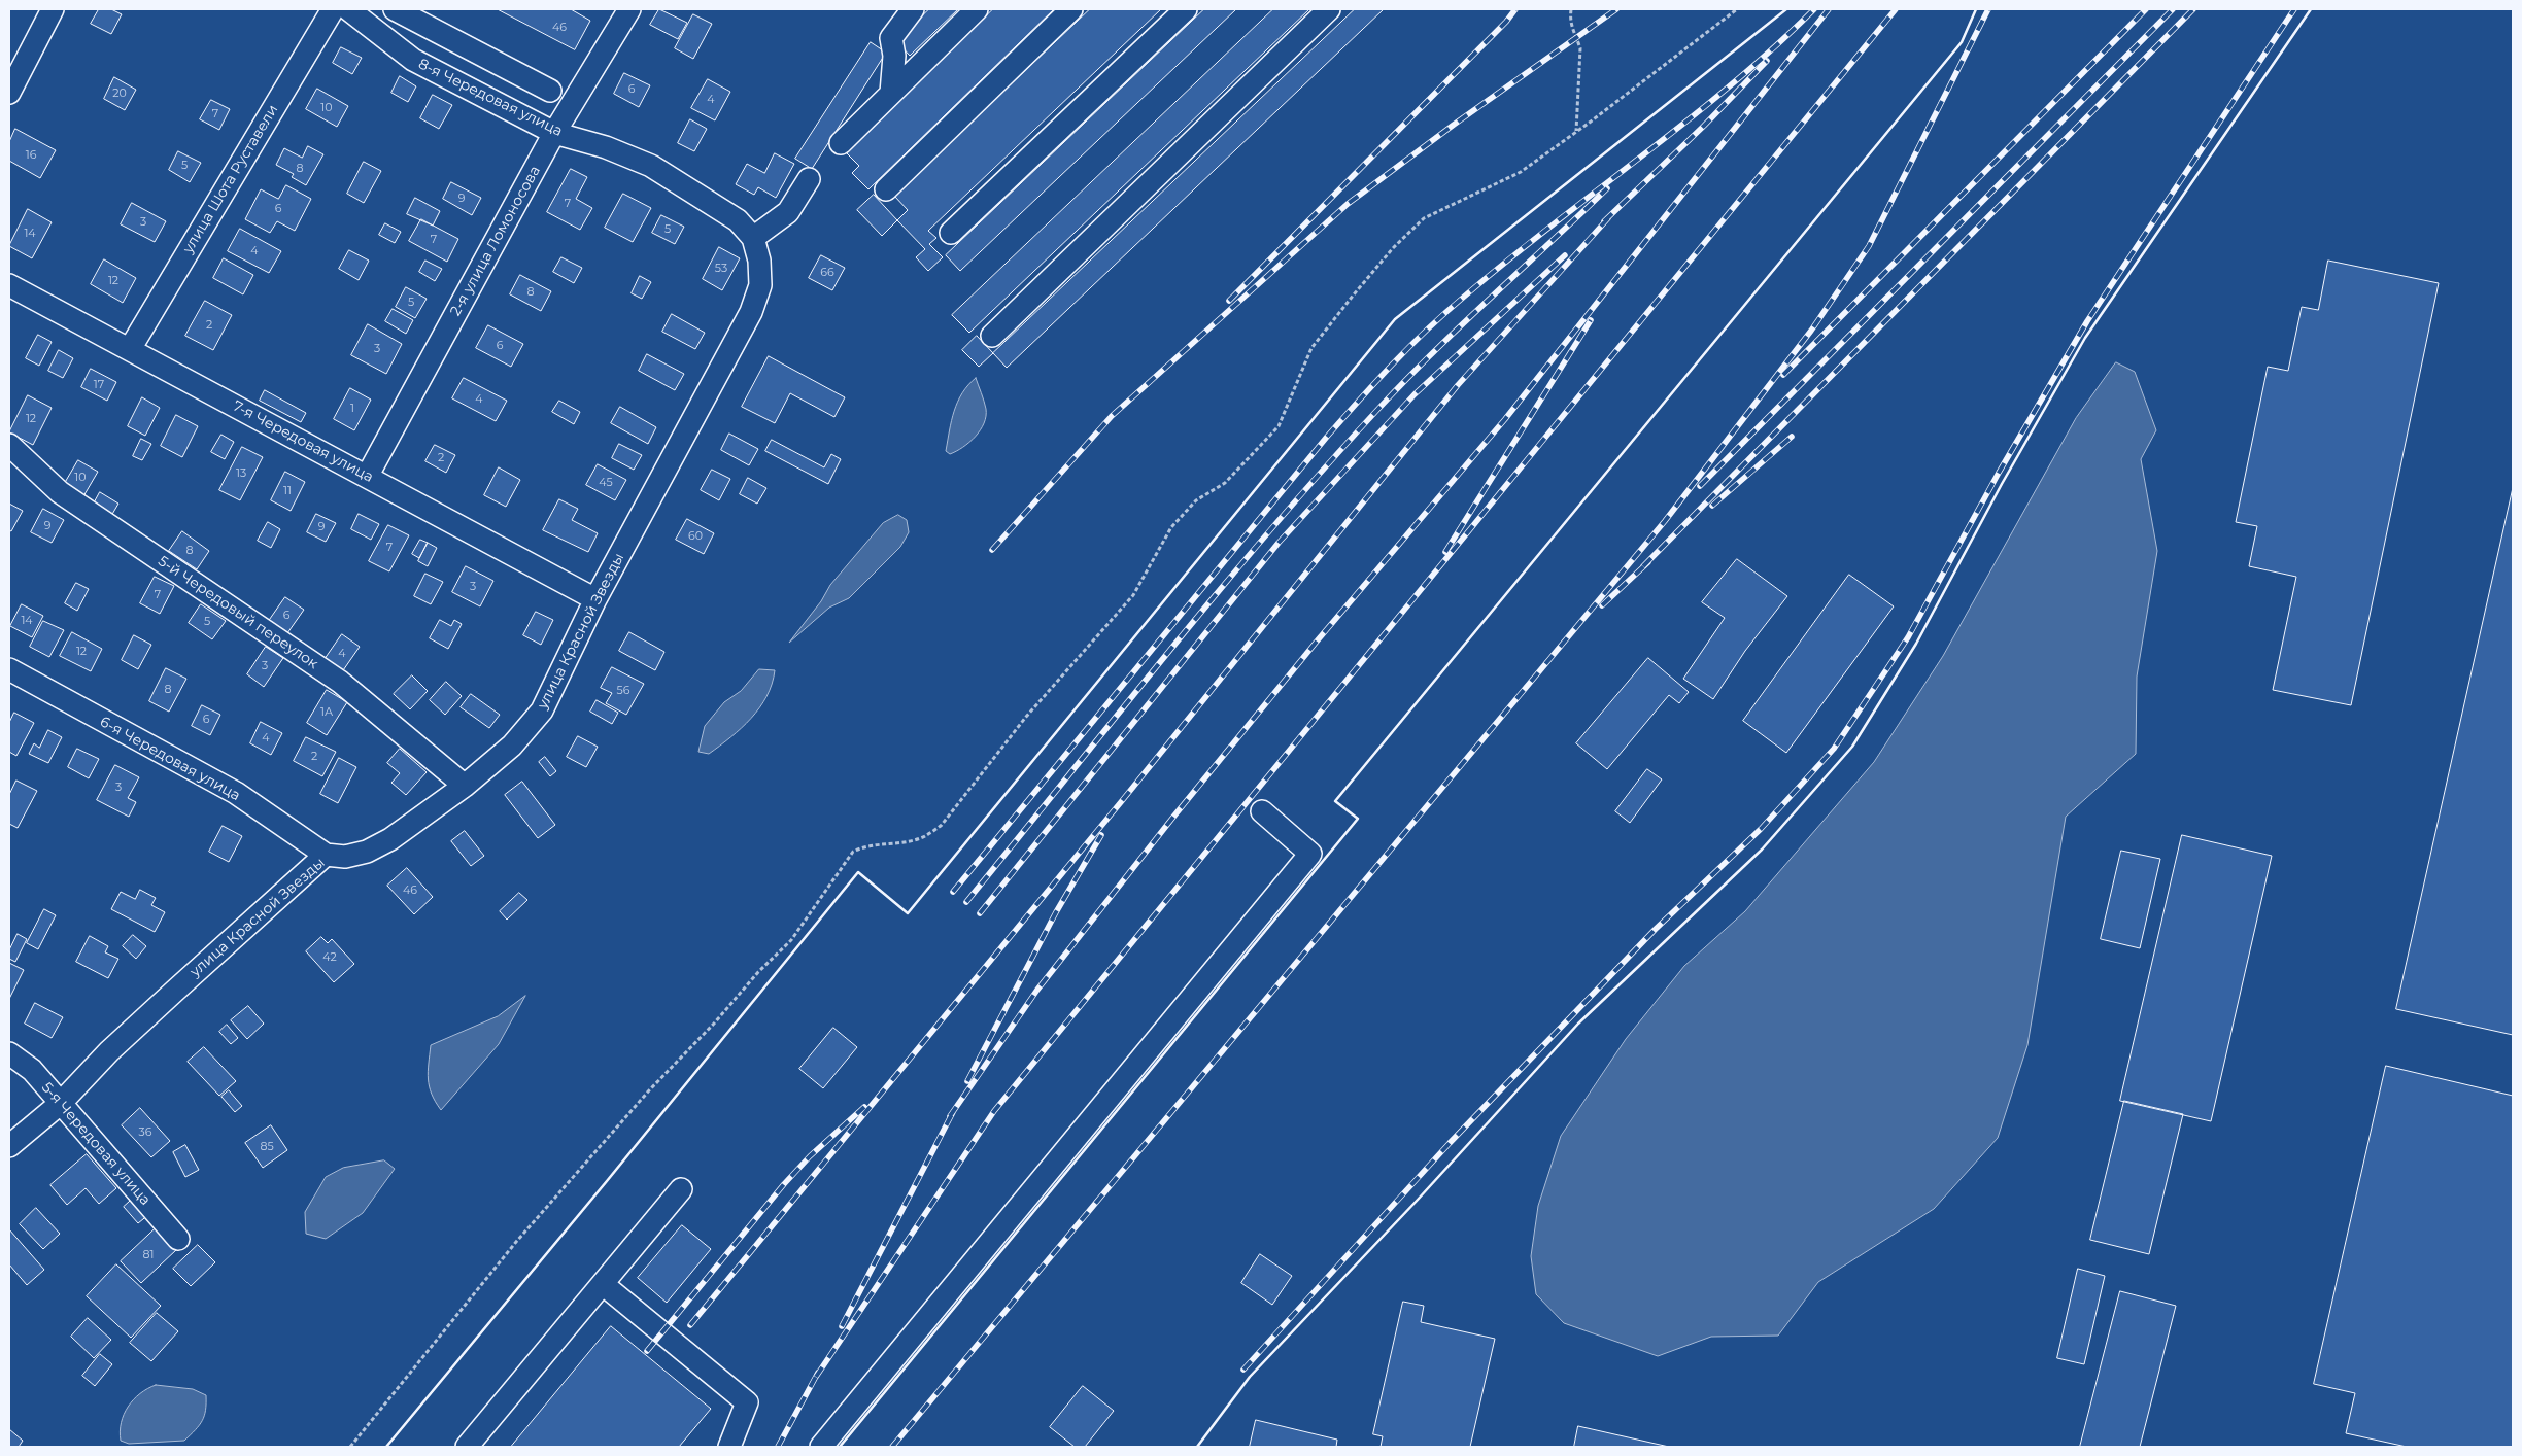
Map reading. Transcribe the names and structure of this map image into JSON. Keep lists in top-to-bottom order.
{
  "streets": {
    "street": [
      "8-я Чередовая улица",
      "улица Шота Руставели",
      "2-я улица Ломоносова",
      "7-я Чередовая улица",
      "5-й Чередовый переулок",
      "улица Красной Звезды",
      "6-я Чередовая улица",
      "5-я Чередовая улица"
    ]
  },
  "crossings": [
    ["8-я Чередовая улица", "2-я улица Ломоносова"],
    ["8-я Чередовая улица", "улица Красной Звезды"],
    ["улица Шота Руставели", "7-я Чередовая улица"],
    ["2-я улица Ломоносова", "7-я Чередовая улица"],
    ["7-я Чередовая улица", "улица Красной Звезды"],
    ["5-й Чередовый переулок", "улица Красной Звезды"],
    ["улица Красной Звезды", "6-я Чередовая улица"],
    ["улица Красной Звезды", "5-я Чередовая улица"]
  ],
  "house_numbers": [
    "46",
    "6",
    "20",
    "4",
    "10",
    "7",
    "16",
    "5",
    "8",
    "9",
    "7",
    "6",
    "3",
    "5",
    "14",
    "7",
    "4",
    "53",
    "66",
    "12",
    "8",
    "5",
    "2",
    "6",
    "3",
    "17",
    "4",
    "1",
    "12",
    "2",
    "13",
    "10",
    "45",
    "11",
    "9",
    "9",
    "60",
    "7",
    "8",
    "3",
    "7",
    "6",
    "14",
    "5",
    "12",
    "4",
    "3",
    "8",
    "56",
    "1А",
    "6",
    "4",
    "2",
    "3",
    "46",
    "42",
    "36",
    "85",
    "81"
  ]
}
